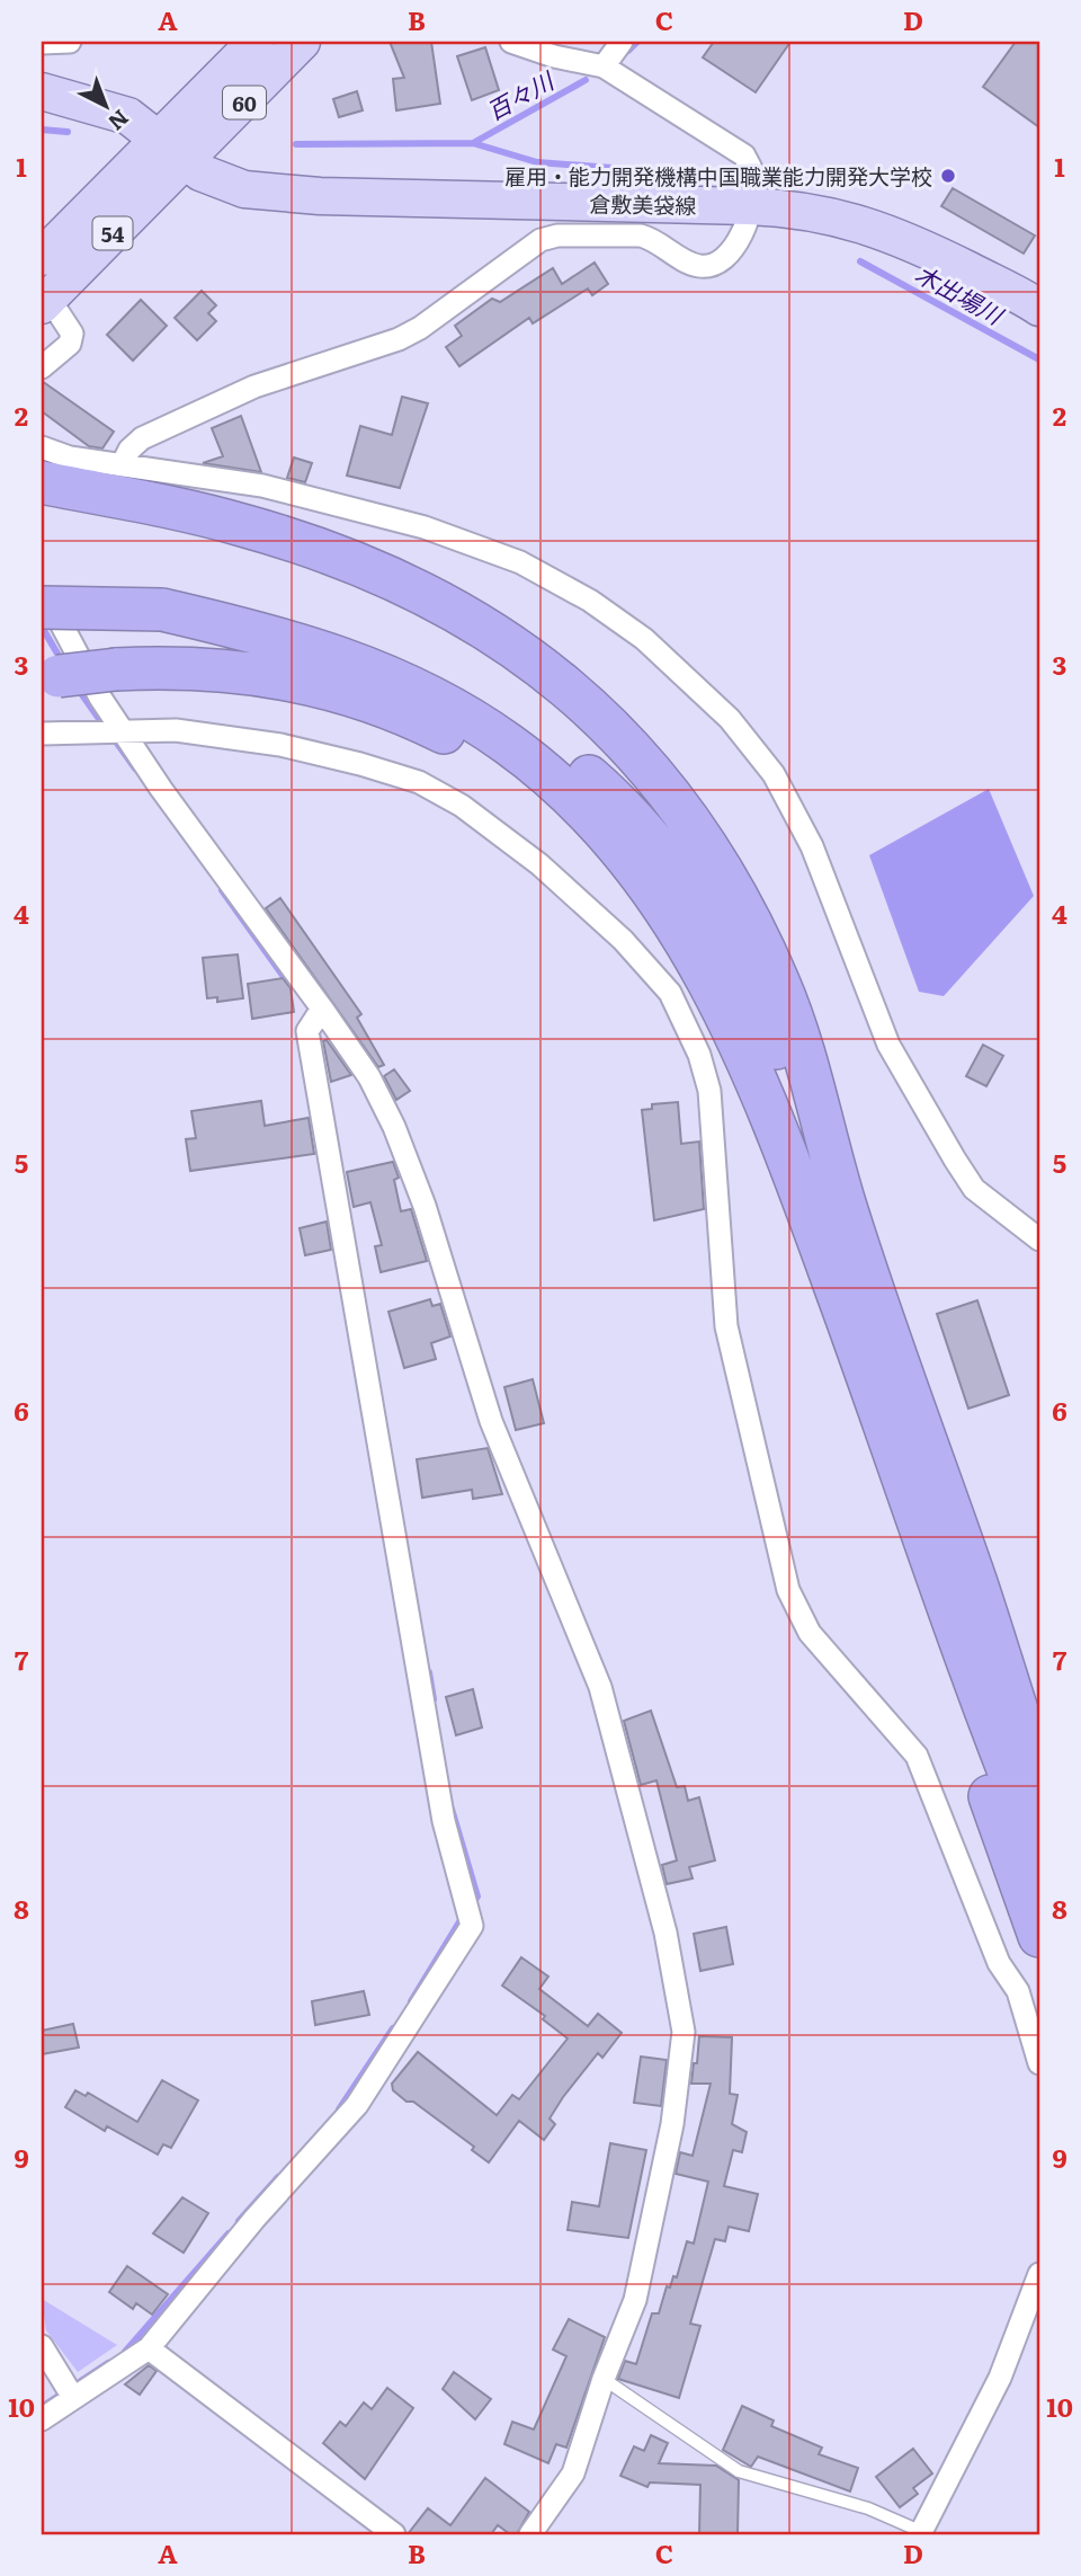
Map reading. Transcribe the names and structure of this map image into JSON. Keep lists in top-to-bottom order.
{
  "streets": {
    "main road": ["60", "倉敷美袋線", "54"]
  },
  "crossings": [
    ["60", "倉敷美袋線"],
    ["60", "54"],
    ["倉敷美袋線", "54"]
  ],
  "water": ["百々川", "木出場川"],
  "places": ["雇用・能力開発機構中国職業能力開発大学校"],
  "north": "bottom right",
  "grid": {
    "columns": [
      "A",
      "B",
      "C",
      "D"
    ],
    "rows": [
      "1",
      "2",
      "3",
      "4",
      "5",
      "6",
      "7",
      "8",
      "9",
      "10"
    ]
  }
}
